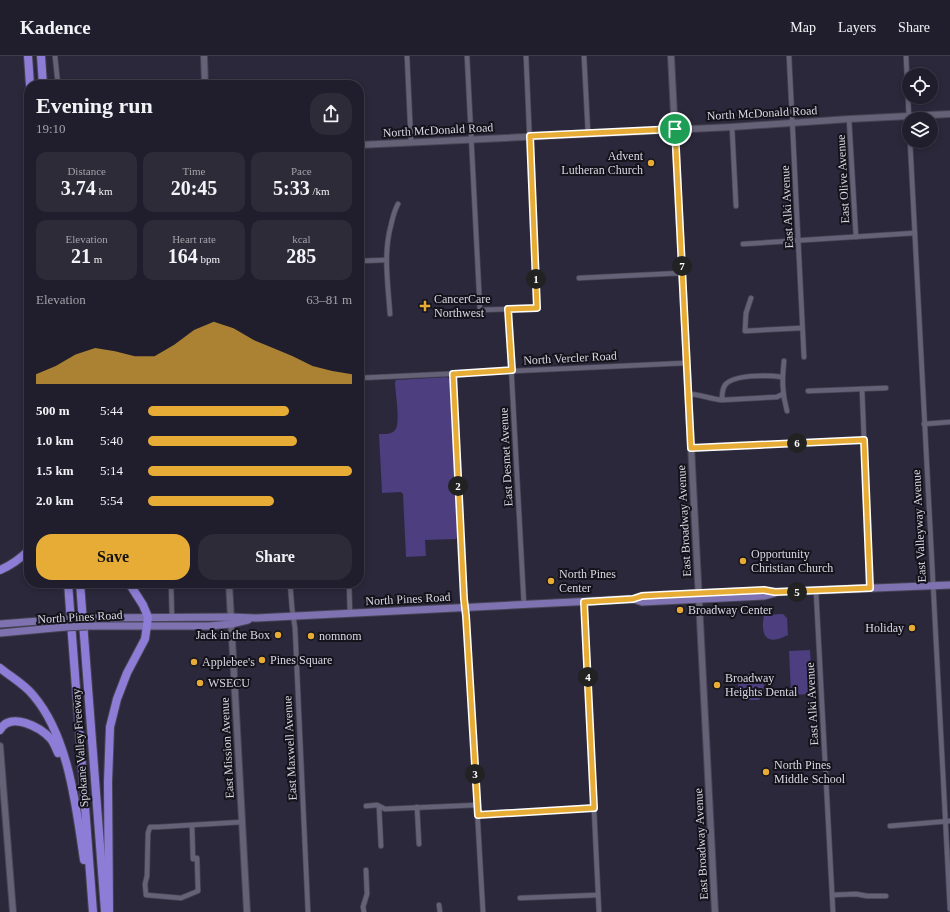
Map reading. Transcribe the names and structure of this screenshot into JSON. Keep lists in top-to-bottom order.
{
  "streets": {
    "highway": ["Spokane Valley Freeway"],
    "main road": ["North Pines Road"],
    "street": [
      "North McDonald Road",
      "East Olive Avenue",
      "East Alki Avenue",
      "North Vercler Road",
      "East Desmet Avenue",
      "East Broadway Avenue",
      "East Valleyway Avenue",
      "East Mission Avenue",
      "East Maxwell Avenue"
    ]
  },
  "crossings": [
    ["North McDonald Road", "East Olive Avenue"],
    ["North McDonald Road", "East Alki Avenue"],
    ["North McDonald Road", "East Broadway Avenue"],
    ["East Alki Avenue", "North Pines Road"],
    ["North Vercler Road", "East Desmet Avenue"],
    ["North Vercler Road", "East Broadway Avenue"],
    ["East Desmet Avenue", "North Pines Road"],
    ["East Broadway Avenue", "North Pines Road"],
    ["East Valleyway Avenue", "North Pines Road"],
    ["North Pines Road", "East Mission Avenue"],
    ["North Pines Road", "East Maxwell Avenue"]
  ],
  "places": {
    "other": [
      "Advent Lutheran Church",
      "Opportunity Christian Church",
      "North Pines Center",
      "Broadway Center",
      "Holiday",
      "Jack in the Box",
      "nomnom",
      "Pines Square",
      "Applebee's",
      "WSECU",
      "Broadway Heights Dental",
      "North Pines Middle School"
    ],
    "health": ["CancerCare Northwest"]
  },
  "page": {
    "header": "Kadence",
    "nav": ["Map", "Layers", "Share"],
    "heading": ["Evening run", "19:10"],
    "stats": [
      ["Distance", "3.74 km"],
      ["Time", "20:45"],
      ["Pace", "5:33 /km"],
      ["Elevation", "21 m"],
      ["Heart rate", "164 bpm"],
      ["kcal", "285"]
    ],
    "pins": [
      "7",
      "1",
      "6",
      "2",
      "5",
      "4",
      "3"
    ],
    "chart": ["Elevation", "63–81 m"],
    "list": [
      {
        "name": "500 m",
        "note": "5:44"
      },
      {
        "name": "1.0 km",
        "note": "5:40"
      },
      {
        "name": "1.5 km",
        "note": "5:14"
      },
      {
        "name": "2.0 km",
        "note": "5:54"
      }
    ],
    "buttons": ["Save", "Share"]
  }
}
